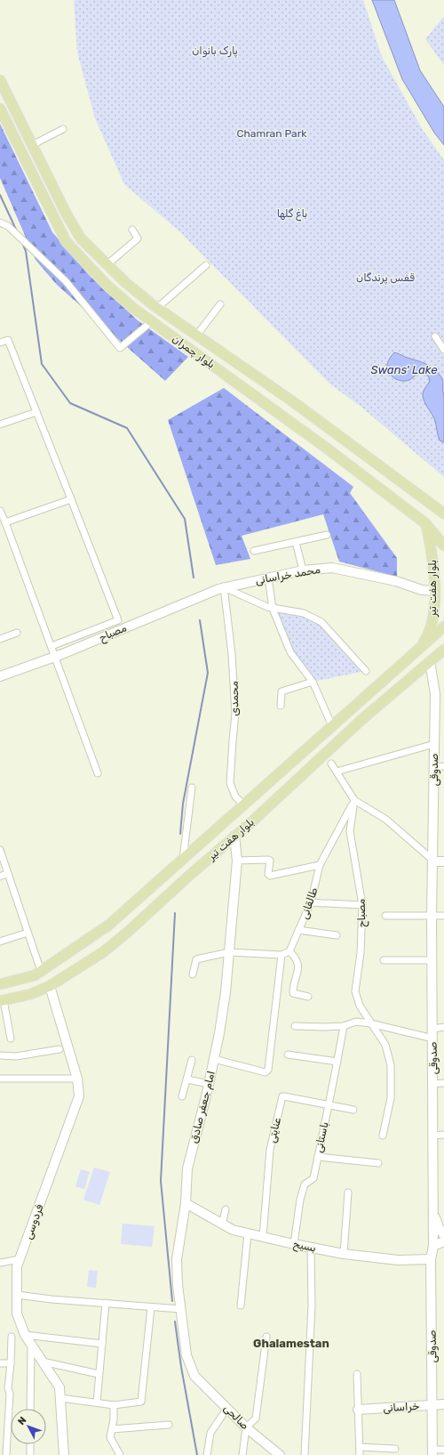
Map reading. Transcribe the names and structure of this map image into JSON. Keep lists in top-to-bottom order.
{
  "streets": {
    "main road": ["بلوار چمران", "بلوار هفت تیر"],
    "street": [
      "محمد خراسانی",
      "مصباح",
      "محمدی",
      "صدوقی",
      "طالقانی",
      "امام جعفر صادق",
      "عنایتی",
      "باستانی",
      "فردوسی",
      "بسیح",
      "خراسانی",
      "صالحی"
    ]
  },
  "crossings": [
    ["بلوار چمران", "بلوار هفت تیر"],
    ["محمد خراسانی", "بلوار هفت تیر"],
    ["محمد خراسانی", "مصباح"],
    ["محمد خراسانی", "محمدی"],
    ["بلوار هفت تیر", "محمدی"],
    ["بلوار هفت تیر", "صدوقی"],
    ["بلوار هفت تیر", "امام جعفر صادق"],
    ["بلوار هفت تیر", "فردوسی"],
    ["مصباح", "محمدی"],
    ["مصباح", "طالقانی"],
    ["صدوقی", "بسیح"],
    ["صدوقی", "خراسانی"],
    ["امام جعفر صادق", "بسیح"],
    ["امام جعفر صادق", "صالحی"],
    ["عنایتی", "باستانی"],
    ["عنایتی", "بسیح"],
    ["باستانی", "بسیح"]
  ],
  "districts": ["Ghalamestan"],
  "water": ["Swans' Lake"],
  "parks": [
    "پارک بانوان",
    "Chamran Park",
    "باغ گلها",
    "قفس پرندگان"
  ],
  "north": "top left"
}
